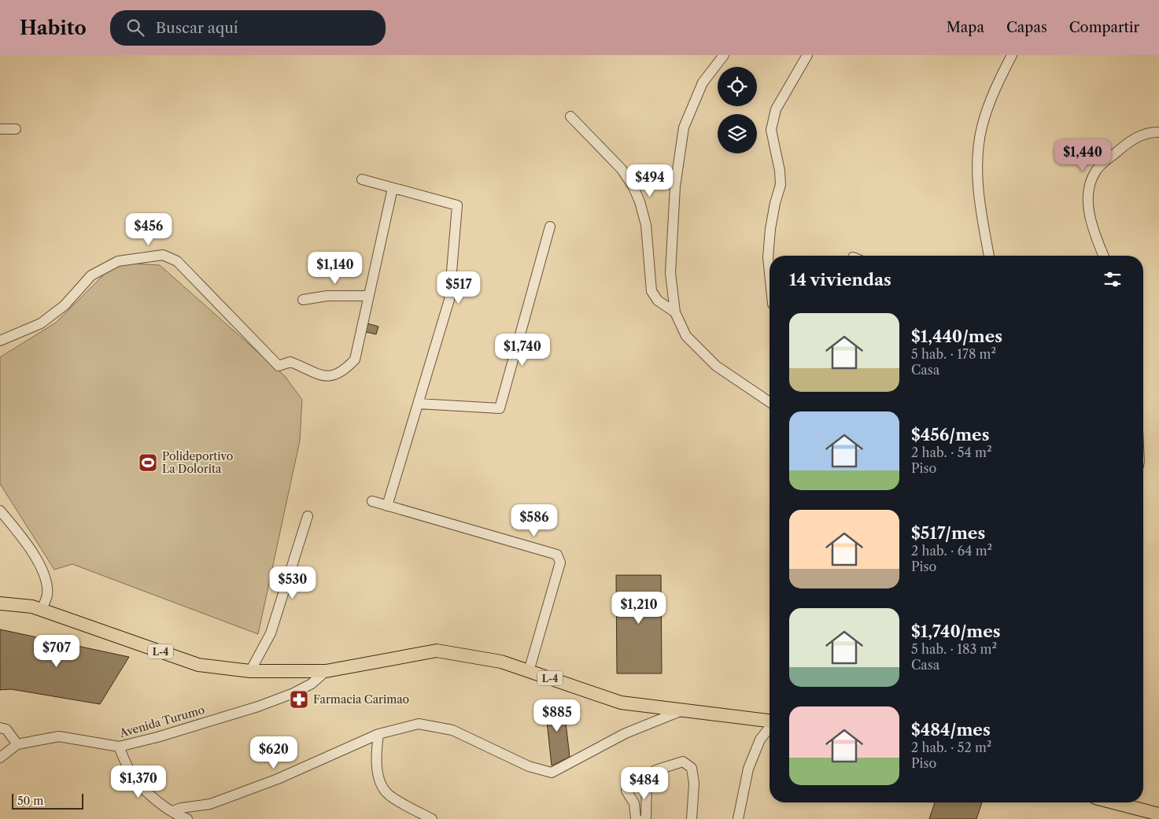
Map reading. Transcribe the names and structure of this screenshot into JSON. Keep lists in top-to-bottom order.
{
  "streets": {
    "main road": ["L-4"],
    "street": ["Avenida Turumo"]
  },
  "crossings": [
    ["L-4", "Avenida Turumo"]
  ],
  "places": {
    "sports": ["Polideportivo La Dolorita"],
    "pharmacy": ["Farmacia Carimao"]
  },
  "scale_bar": "50 m",
  "page": {
    "header": "Habito",
    "search": "Buscar aquí",
    "nav": ["Mapa", "Capas", "Compartir"],
    "price": [
      "$1,440",
      "$494",
      "$456",
      "$1,140",
      "$517",
      "$1,740",
      "$586",
      "$530",
      "$1,210",
      "$707",
      "$885",
      "$620",
      "$1,370",
      "$484"
    ],
    "heading": "14 viviendas",
    "list": [
      {
        "name": "$1,440/mes",
        "note": "5 hab. · 178 m² · Casa"
      },
      {
        "name": "$456/mes",
        "note": "2 hab. · 54 m² · Piso"
      },
      {
        "name": "$517/mes",
        "note": "2 hab. · 64 m² · Piso"
      },
      {
        "name": "$1,740/mes",
        "note": "5 hab. · 183 m² · Casa"
      },
      {
        "name": "$484/mes",
        "note": "2 hab. · 52 m² · Piso"
      }
    ],
    "scale": "50 m"
  }
}
